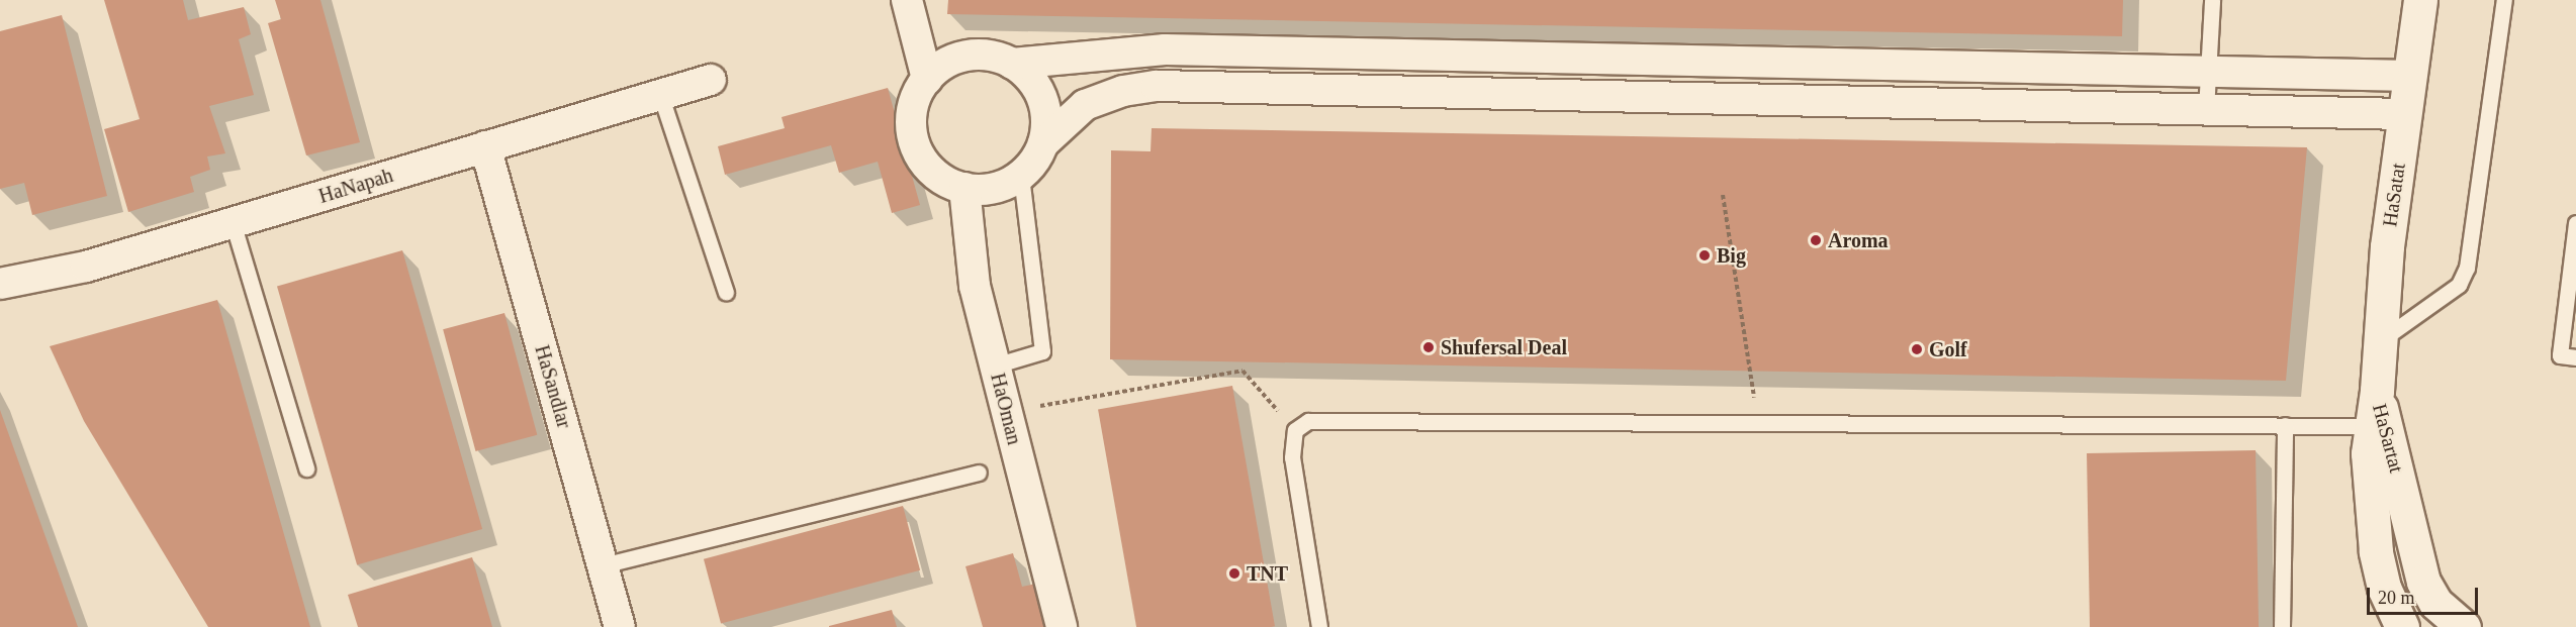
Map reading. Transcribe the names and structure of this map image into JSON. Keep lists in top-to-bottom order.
{
  "streets": {
    "street": [
      "HaNapah",
      "HaSatat",
      "HaSandlar",
      "HaOman",
      "HaSartat"
    ]
  },
  "crossings": [
    ["HaNapah", "HaSandlar"],
    ["HaSatat", "HaSartat"]
  ],
  "places": [
    "Aroma",
    "Big",
    "Shufersal Deal",
    "Golf",
    "TNT"
  ],
  "scale_bar": "20 m"
}
